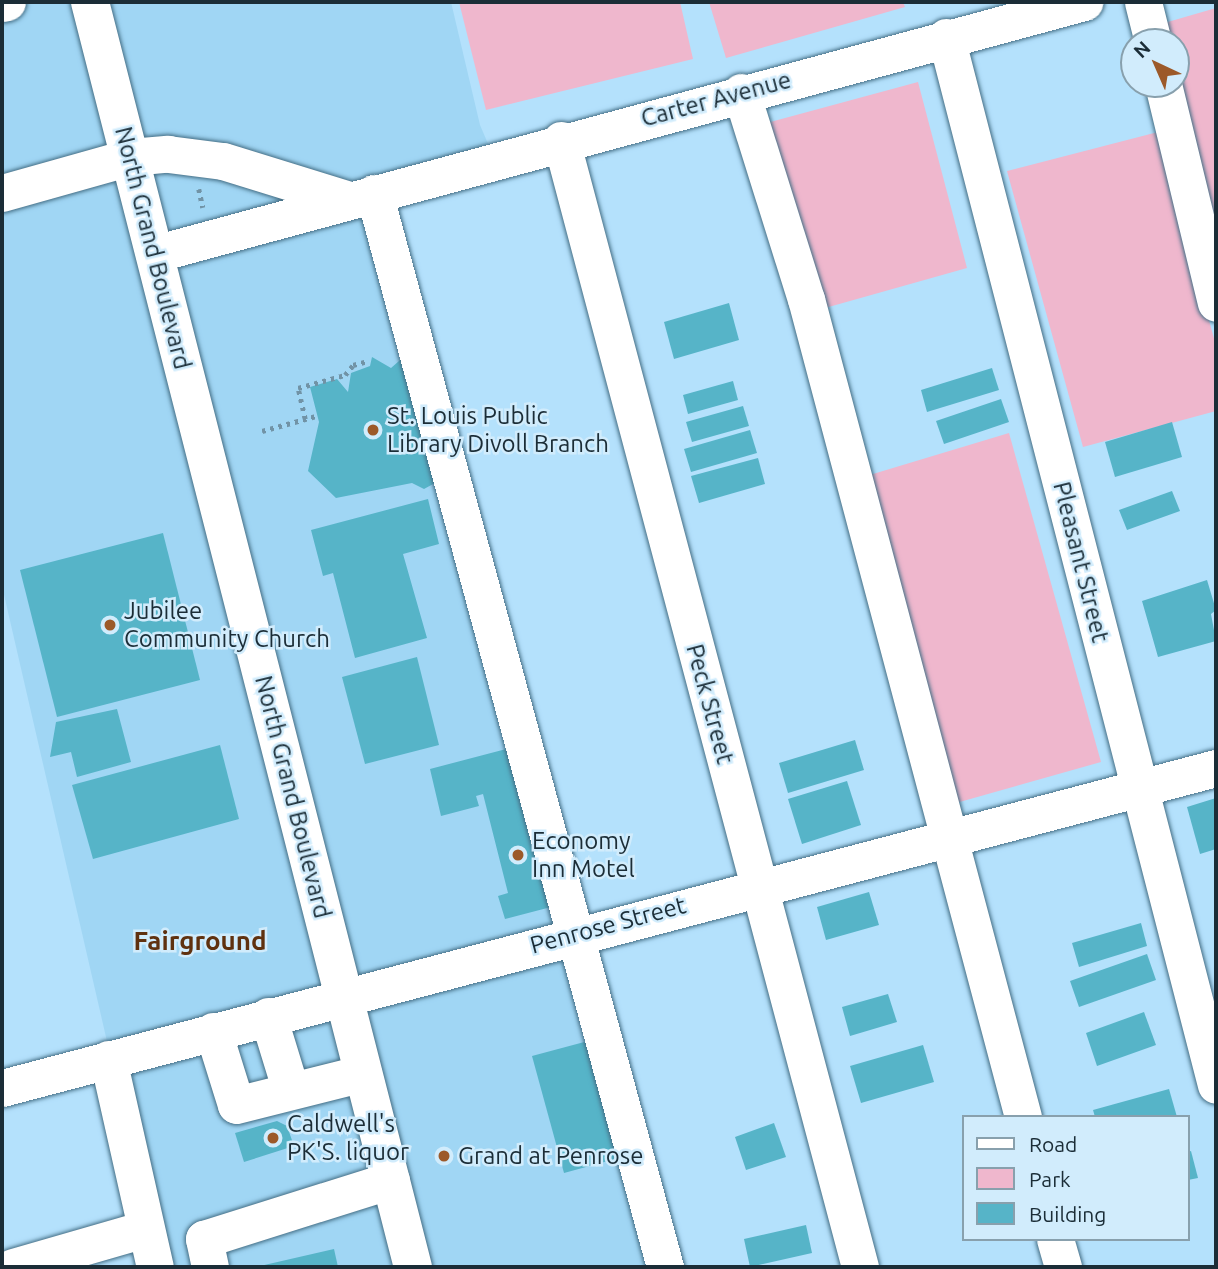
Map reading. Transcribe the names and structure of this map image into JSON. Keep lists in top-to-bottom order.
{
  "streets": {
    "main road": ["North Grand Boulevard"],
    "street": [
      "Carter Avenue",
      "Pleasant Street",
      "Peck Street",
      "Penrose Street"
    ]
  },
  "crossings": [
    ["Carter Avenue", "North Grand Boulevard"],
    ["Carter Avenue", "Pleasant Street"],
    ["Carter Avenue", "Peck Street"],
    ["North Grand Boulevard", "Penrose Street"],
    ["Pleasant Street", "Penrose Street"],
    ["Peck Street", "Penrose Street"]
  ],
  "districts": ["Fairground"],
  "places": [
    "St. Louis Public Library Divoll Branch",
    "Jubilee Community Church",
    "Economy Inn Motel",
    "Caldwell's PK'S. liquor",
    "Grand at Penrose"
  ],
  "legend": ["Road", "Park", "Building"],
  "north": "top left"
}
